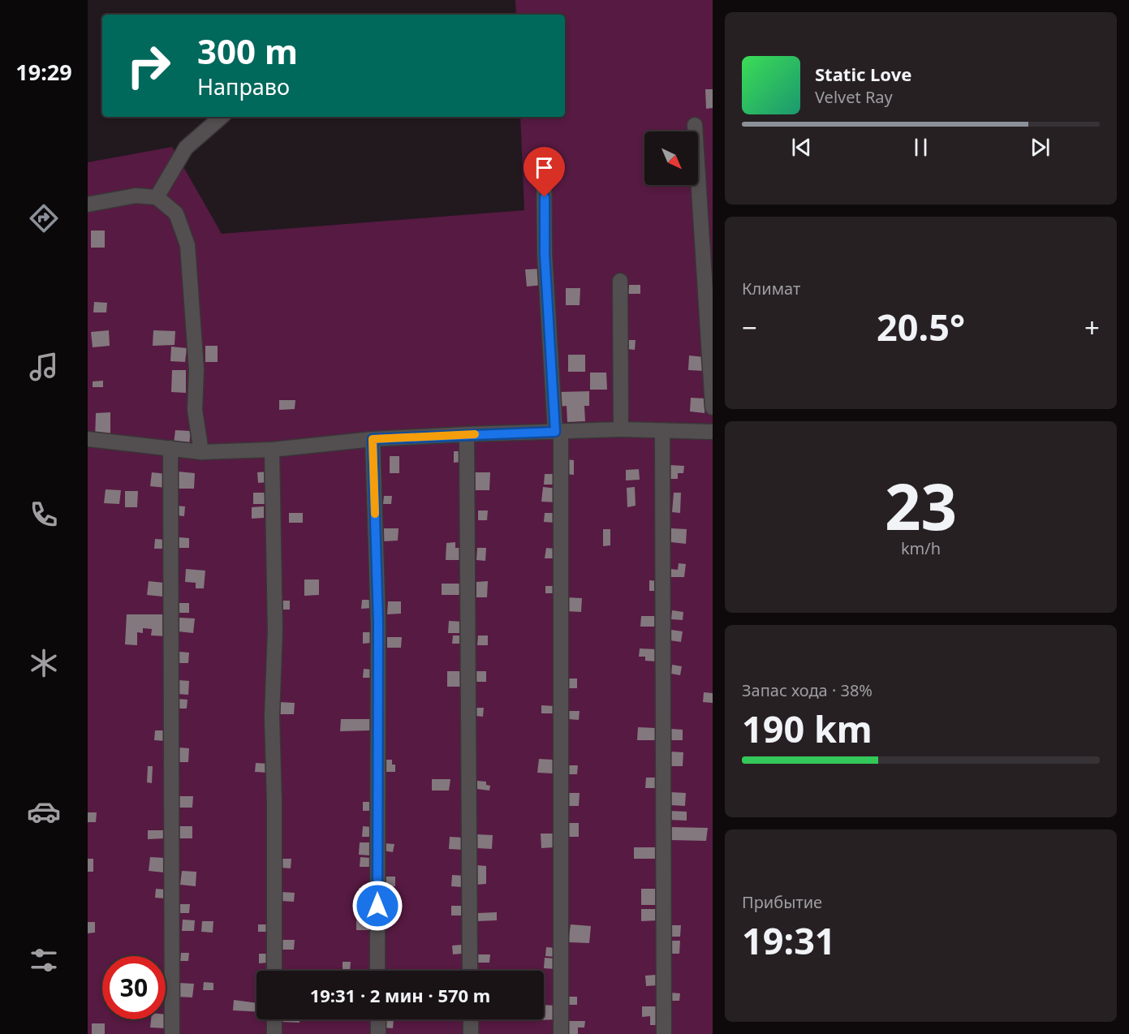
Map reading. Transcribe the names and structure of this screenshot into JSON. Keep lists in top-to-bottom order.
{
  "north": "bottom right",
  "page": {
    "tabs": "19:29",
    "turn": ["300 m", "Направо"],
    "song": ["Static Love", "Velvet Ray"],
    "tile": [
      "Климат",
      ["23", "km/h"],
      ["Запас хода · 38%", "190 km"],
      ["Прибытие", "19:31"]
    ],
    "heat": ["−", "20.5°", "+"],
    "limit": "30",
    "trip": "19:31 · 2 мин · 570 m"
  }
}
